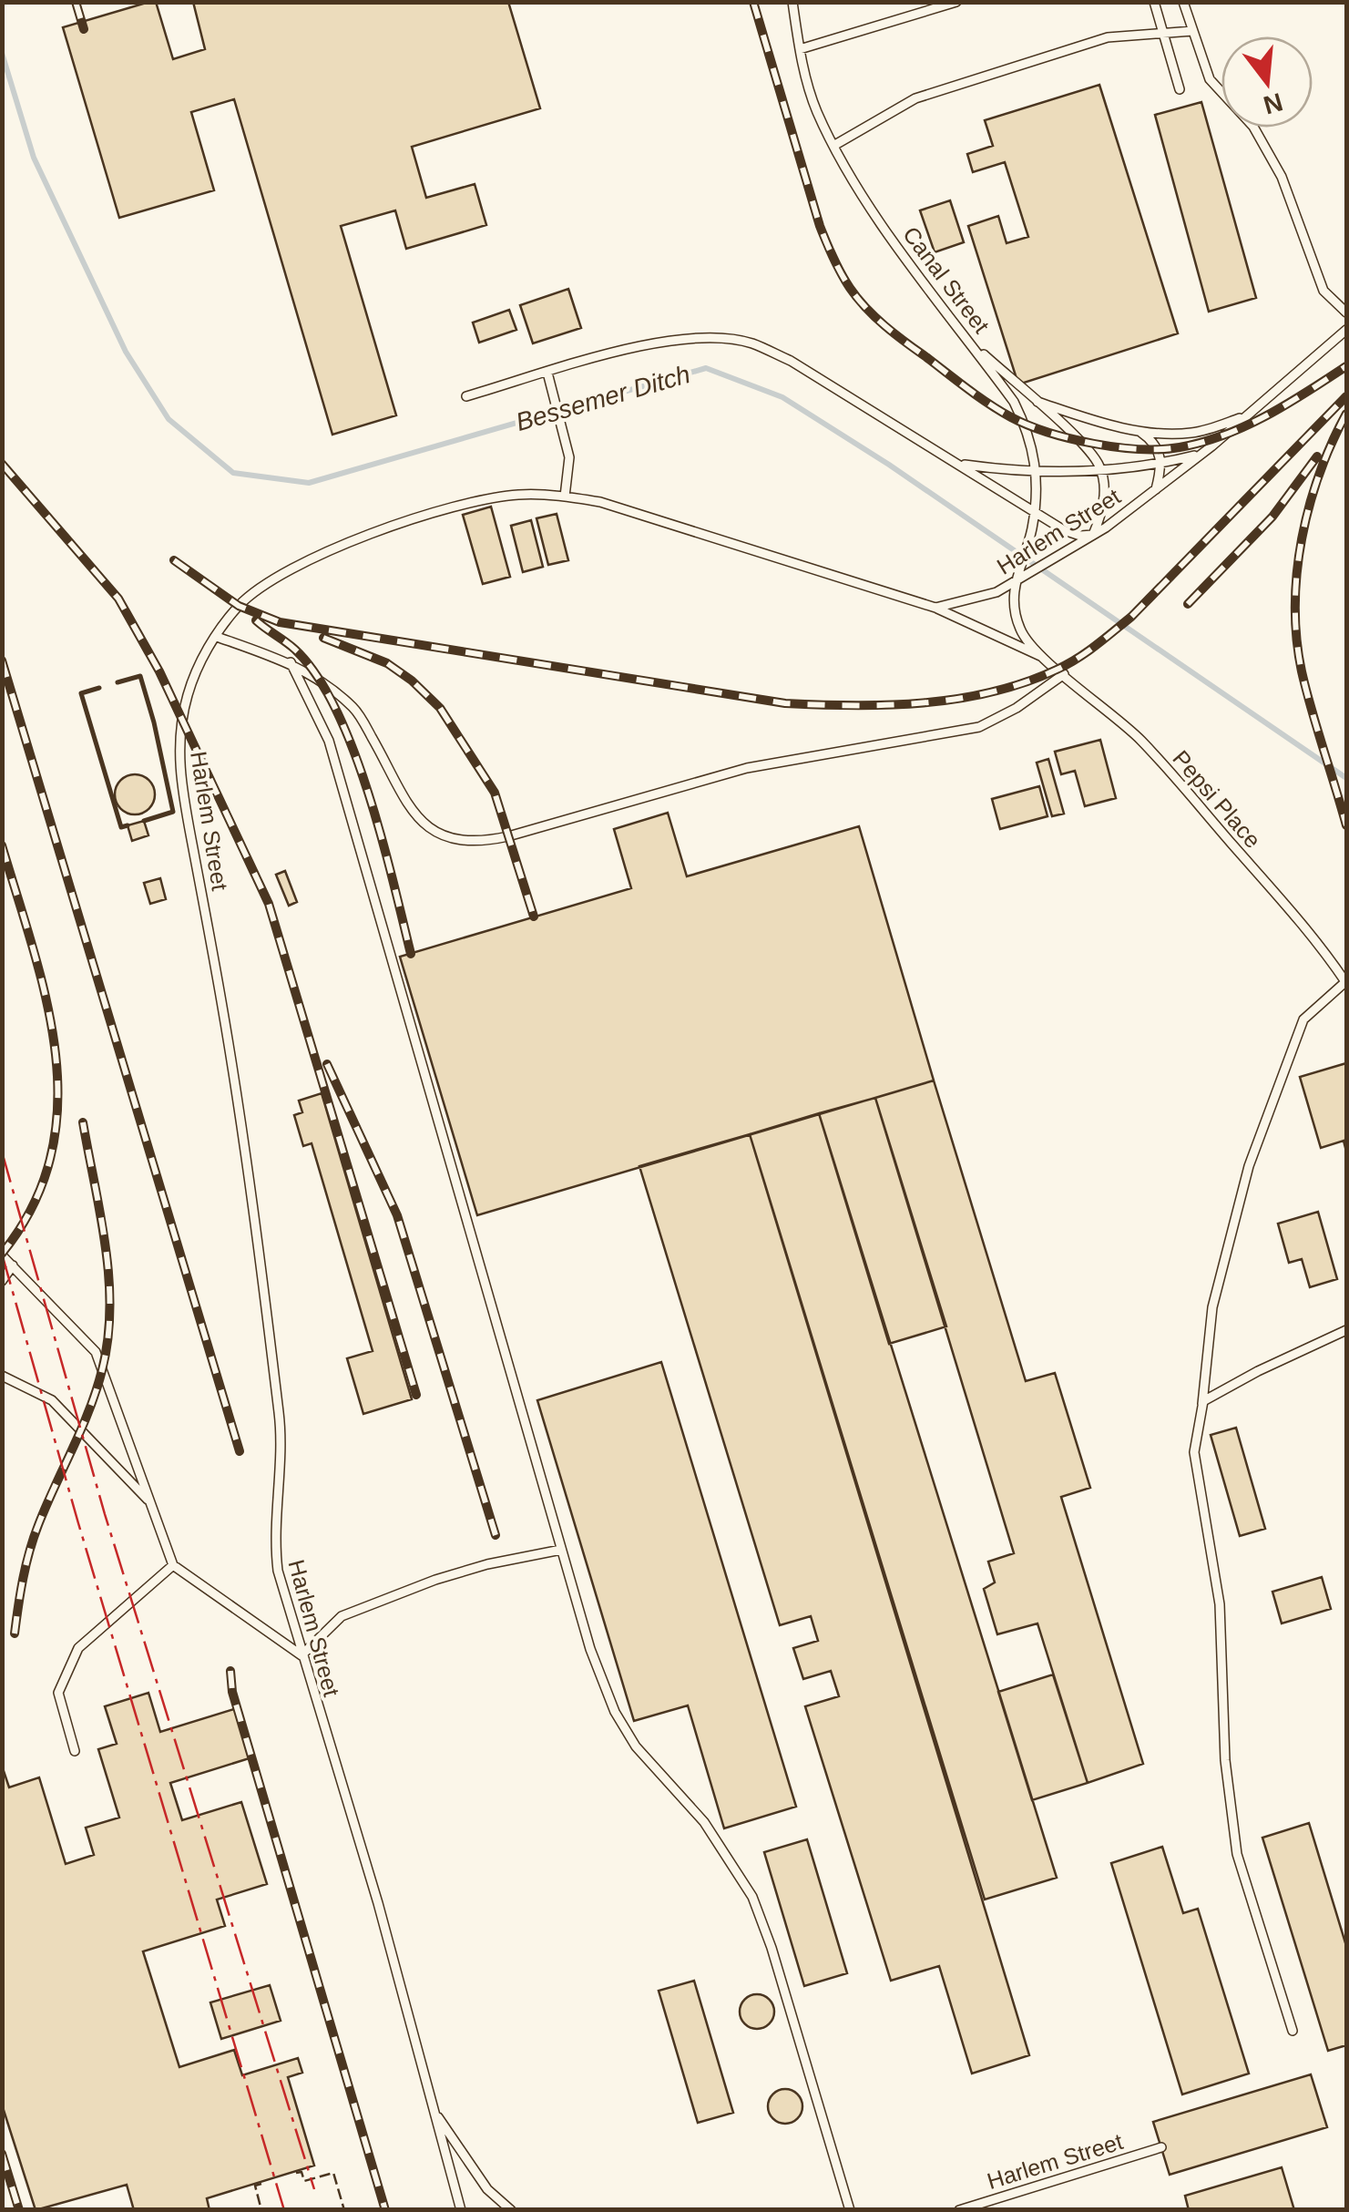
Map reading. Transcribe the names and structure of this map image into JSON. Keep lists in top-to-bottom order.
{
  "streets": {
    "lane": ["Canal Street", "Harlem Street", "Pepsi Place"]
  },
  "crossings": [
    ["Canal Street", "Harlem Street"]
  ],
  "water": ["Bessemer Ditch"],
  "north": "bottom"
}
